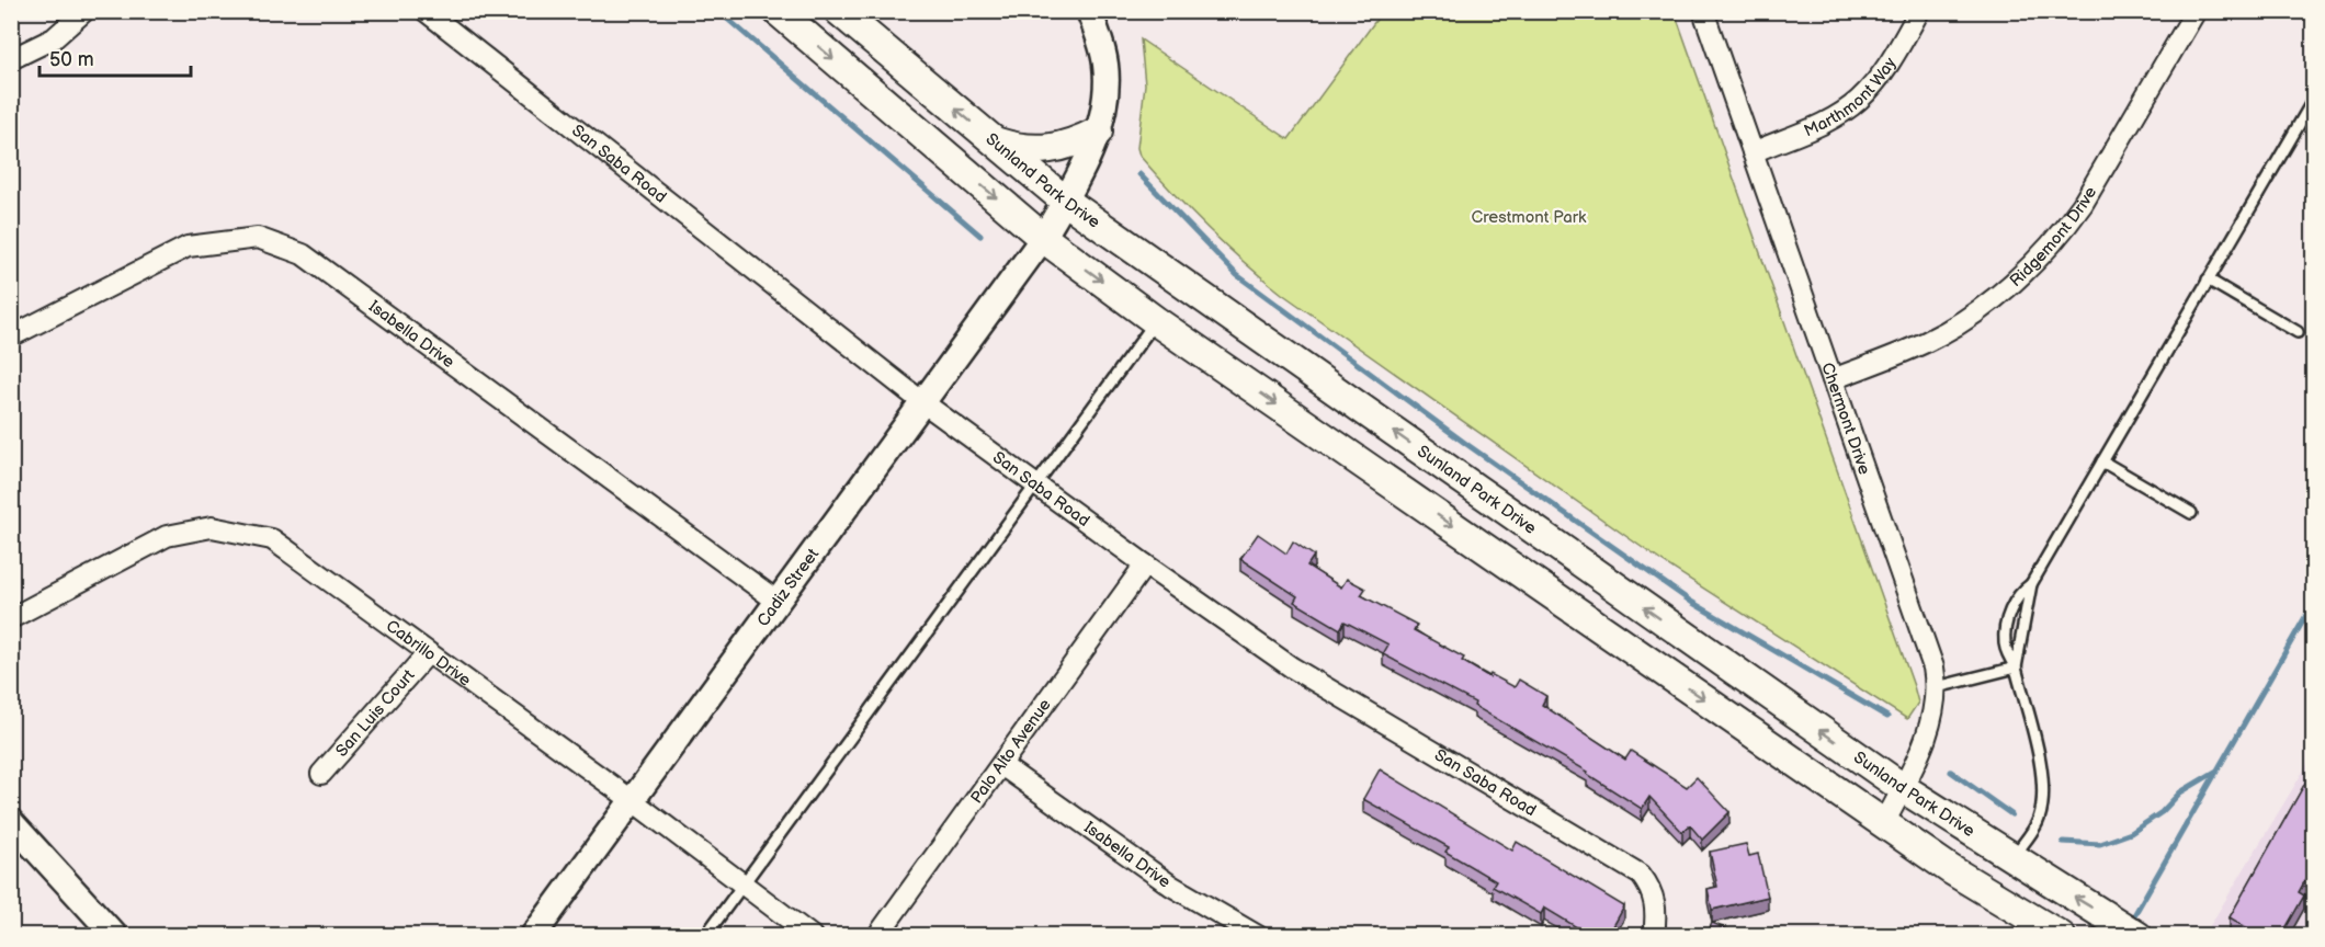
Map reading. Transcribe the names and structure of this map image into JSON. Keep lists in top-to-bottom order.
{
  "streets": {
    "main road": ["Sunland Park Drive"],
    "street": [
      "Marthmont Way",
      "San Saba Road",
      "Ridgemont Drive",
      "Isabella Drive",
      "Chermont Drive",
      "Cadiz Street",
      "Cabrillo Drive",
      "San Luis Court",
      "Palo Alto Avenue"
    ]
  },
  "crossings": [
    ["Marthmont Way", "Chermont Drive"],
    ["San Saba Road", "Cadiz Street"],
    ["San Saba Road", "Palo Alto Avenue"],
    ["Sunland Park Drive", "Chermont Drive"],
    ["Sunland Park Drive", "Cadiz Street"],
    ["Ridgemont Drive", "Chermont Drive"],
    ["Isabella Drive", "Cadiz Street"],
    ["Isabella Drive", "Palo Alto Avenue"],
    ["Cadiz Street", "Cabrillo Drive"],
    ["Cabrillo Drive", "San Luis Court"]
  ],
  "parks": ["Crestmont Park"],
  "scale_bar": "50 m"
}
